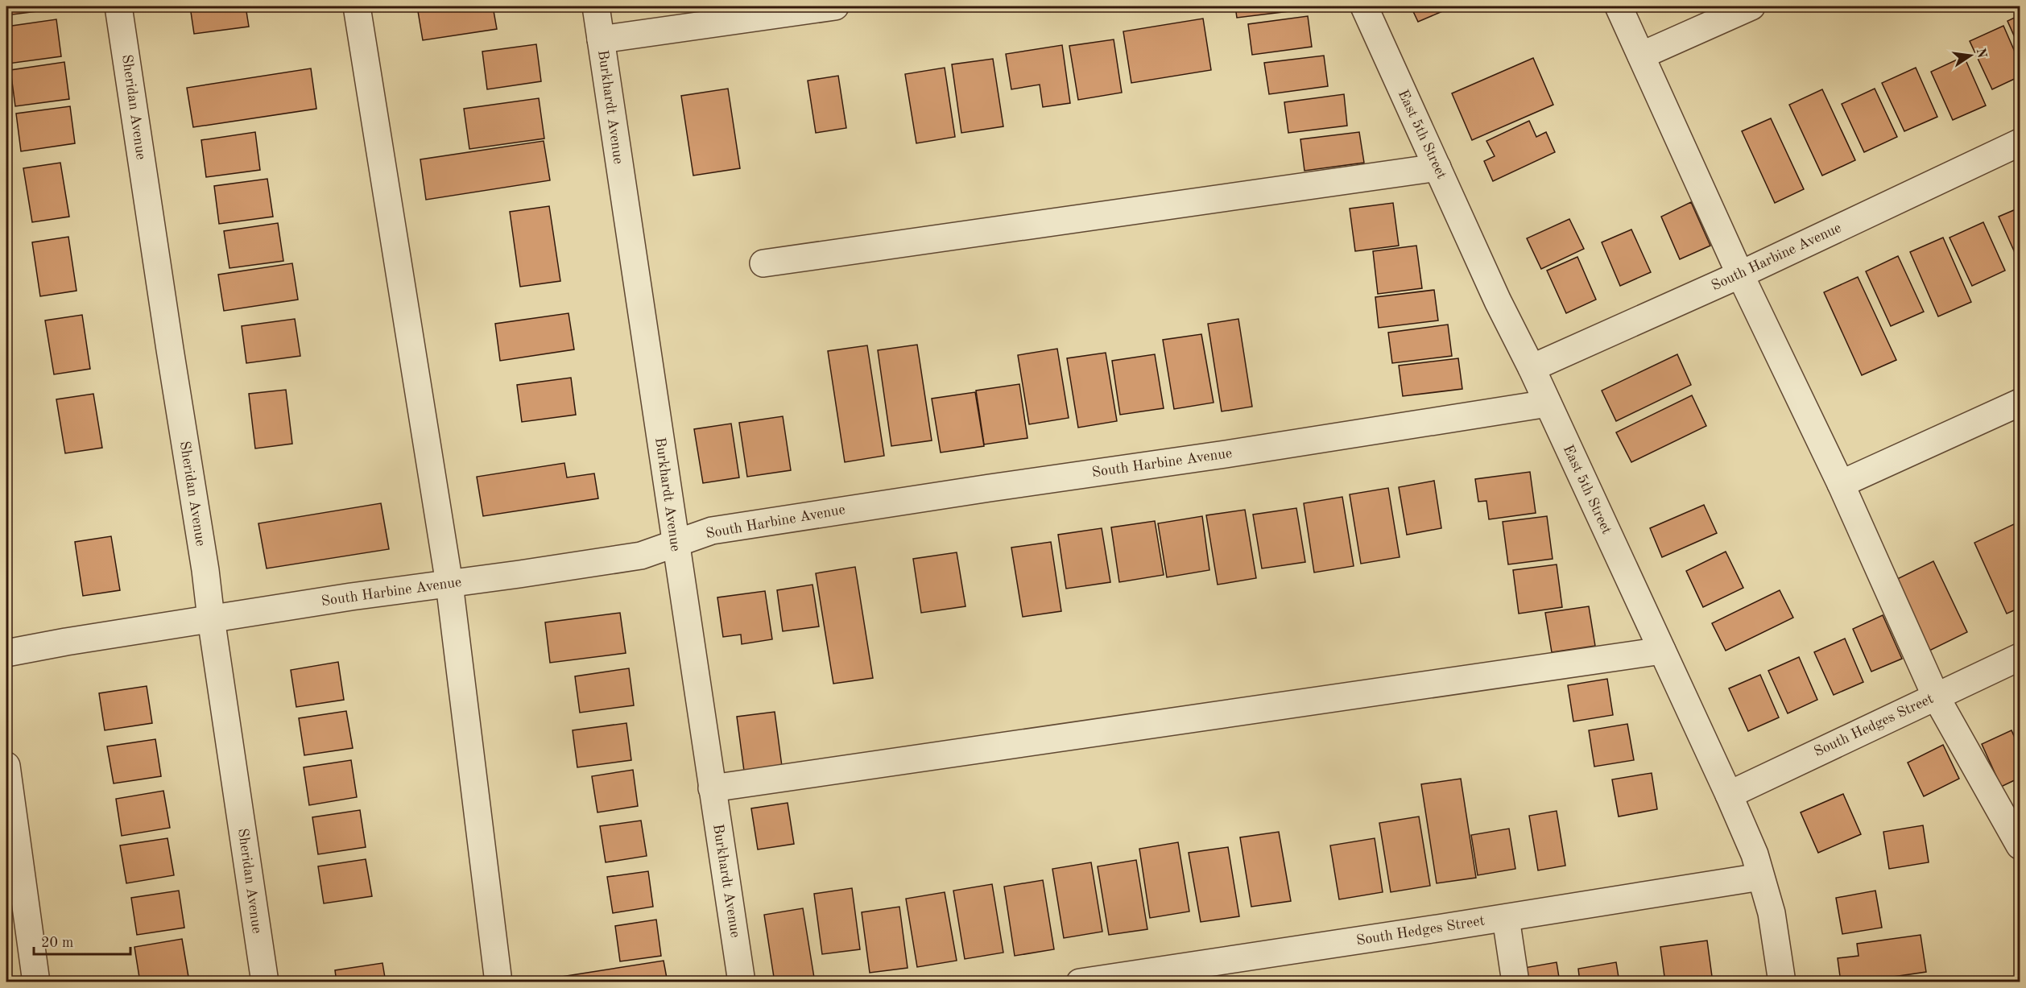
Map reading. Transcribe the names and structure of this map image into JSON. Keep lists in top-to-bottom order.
{
  "streets": {
    "street": [
      "Sheridan Avenue",
      "Burkhardt Avenue",
      "East 5th Street",
      "South Harbine Avenue",
      "South Hedges Street"
    ]
  },
  "crossings": [
    ["Sheridan Avenue", "South Harbine Avenue"],
    ["Burkhardt Avenue", "South Harbine Avenue"],
    ["East 5th Street", "South Harbine Avenue"],
    ["East 5th Street", "South Hedges Street"]
  ],
  "scale_bar": "20 m",
  "north": "right"
}
